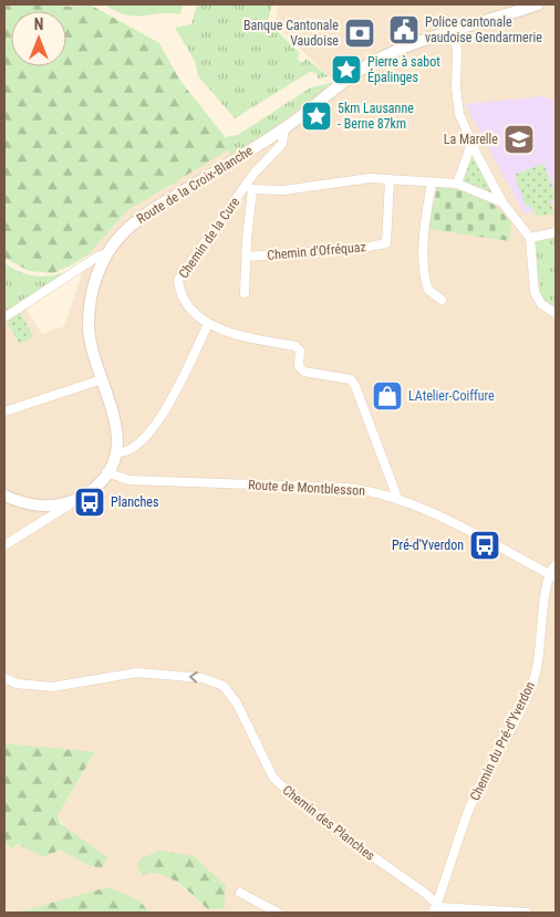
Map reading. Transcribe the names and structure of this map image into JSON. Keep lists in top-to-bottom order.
{
  "streets": {
    "street": [
      "Route de la Croix-Blanche",
      "Chemin de la Cure",
      "Chemin d'Ofréquaz",
      "Route de Montblesson",
      "Chemin du Pré-d'Yverdon",
      "Chemin des Planches"
    ]
  },
  "crossings": [
    ["Route de la Croix-Blanche", "Chemin de la Cure"],
    ["Route de la Croix-Blanche", "Route de Montblesson"],
    ["Chemin de la Cure", "Chemin d'Ofréquaz"],
    ["Chemin de la Cure", "Route de Montblesson"],
    ["Route de Montblesson", "Chemin du Pré-d'Yverdon"],
    ["Chemin du Pré-d'Yverdon", "Chemin des Planches"]
  ],
  "one_way": ["Chemin des Planches"],
  "places": {
    "public building": ["Police cantonale vaudoise Gendarmerie"],
    "bank": ["Banque Cantonale Vaudoise"],
    "place": ["Pierre à sabot Épalinges", "5km Lausanne - Berne 87km"],
    "school or university": ["La Marelle"],
    "shop": ["LAtelier-Coiffure"],
    "bus stop": ["Planches", "Pré-d'Yverdon"]
  },
  "north": "top"
}
